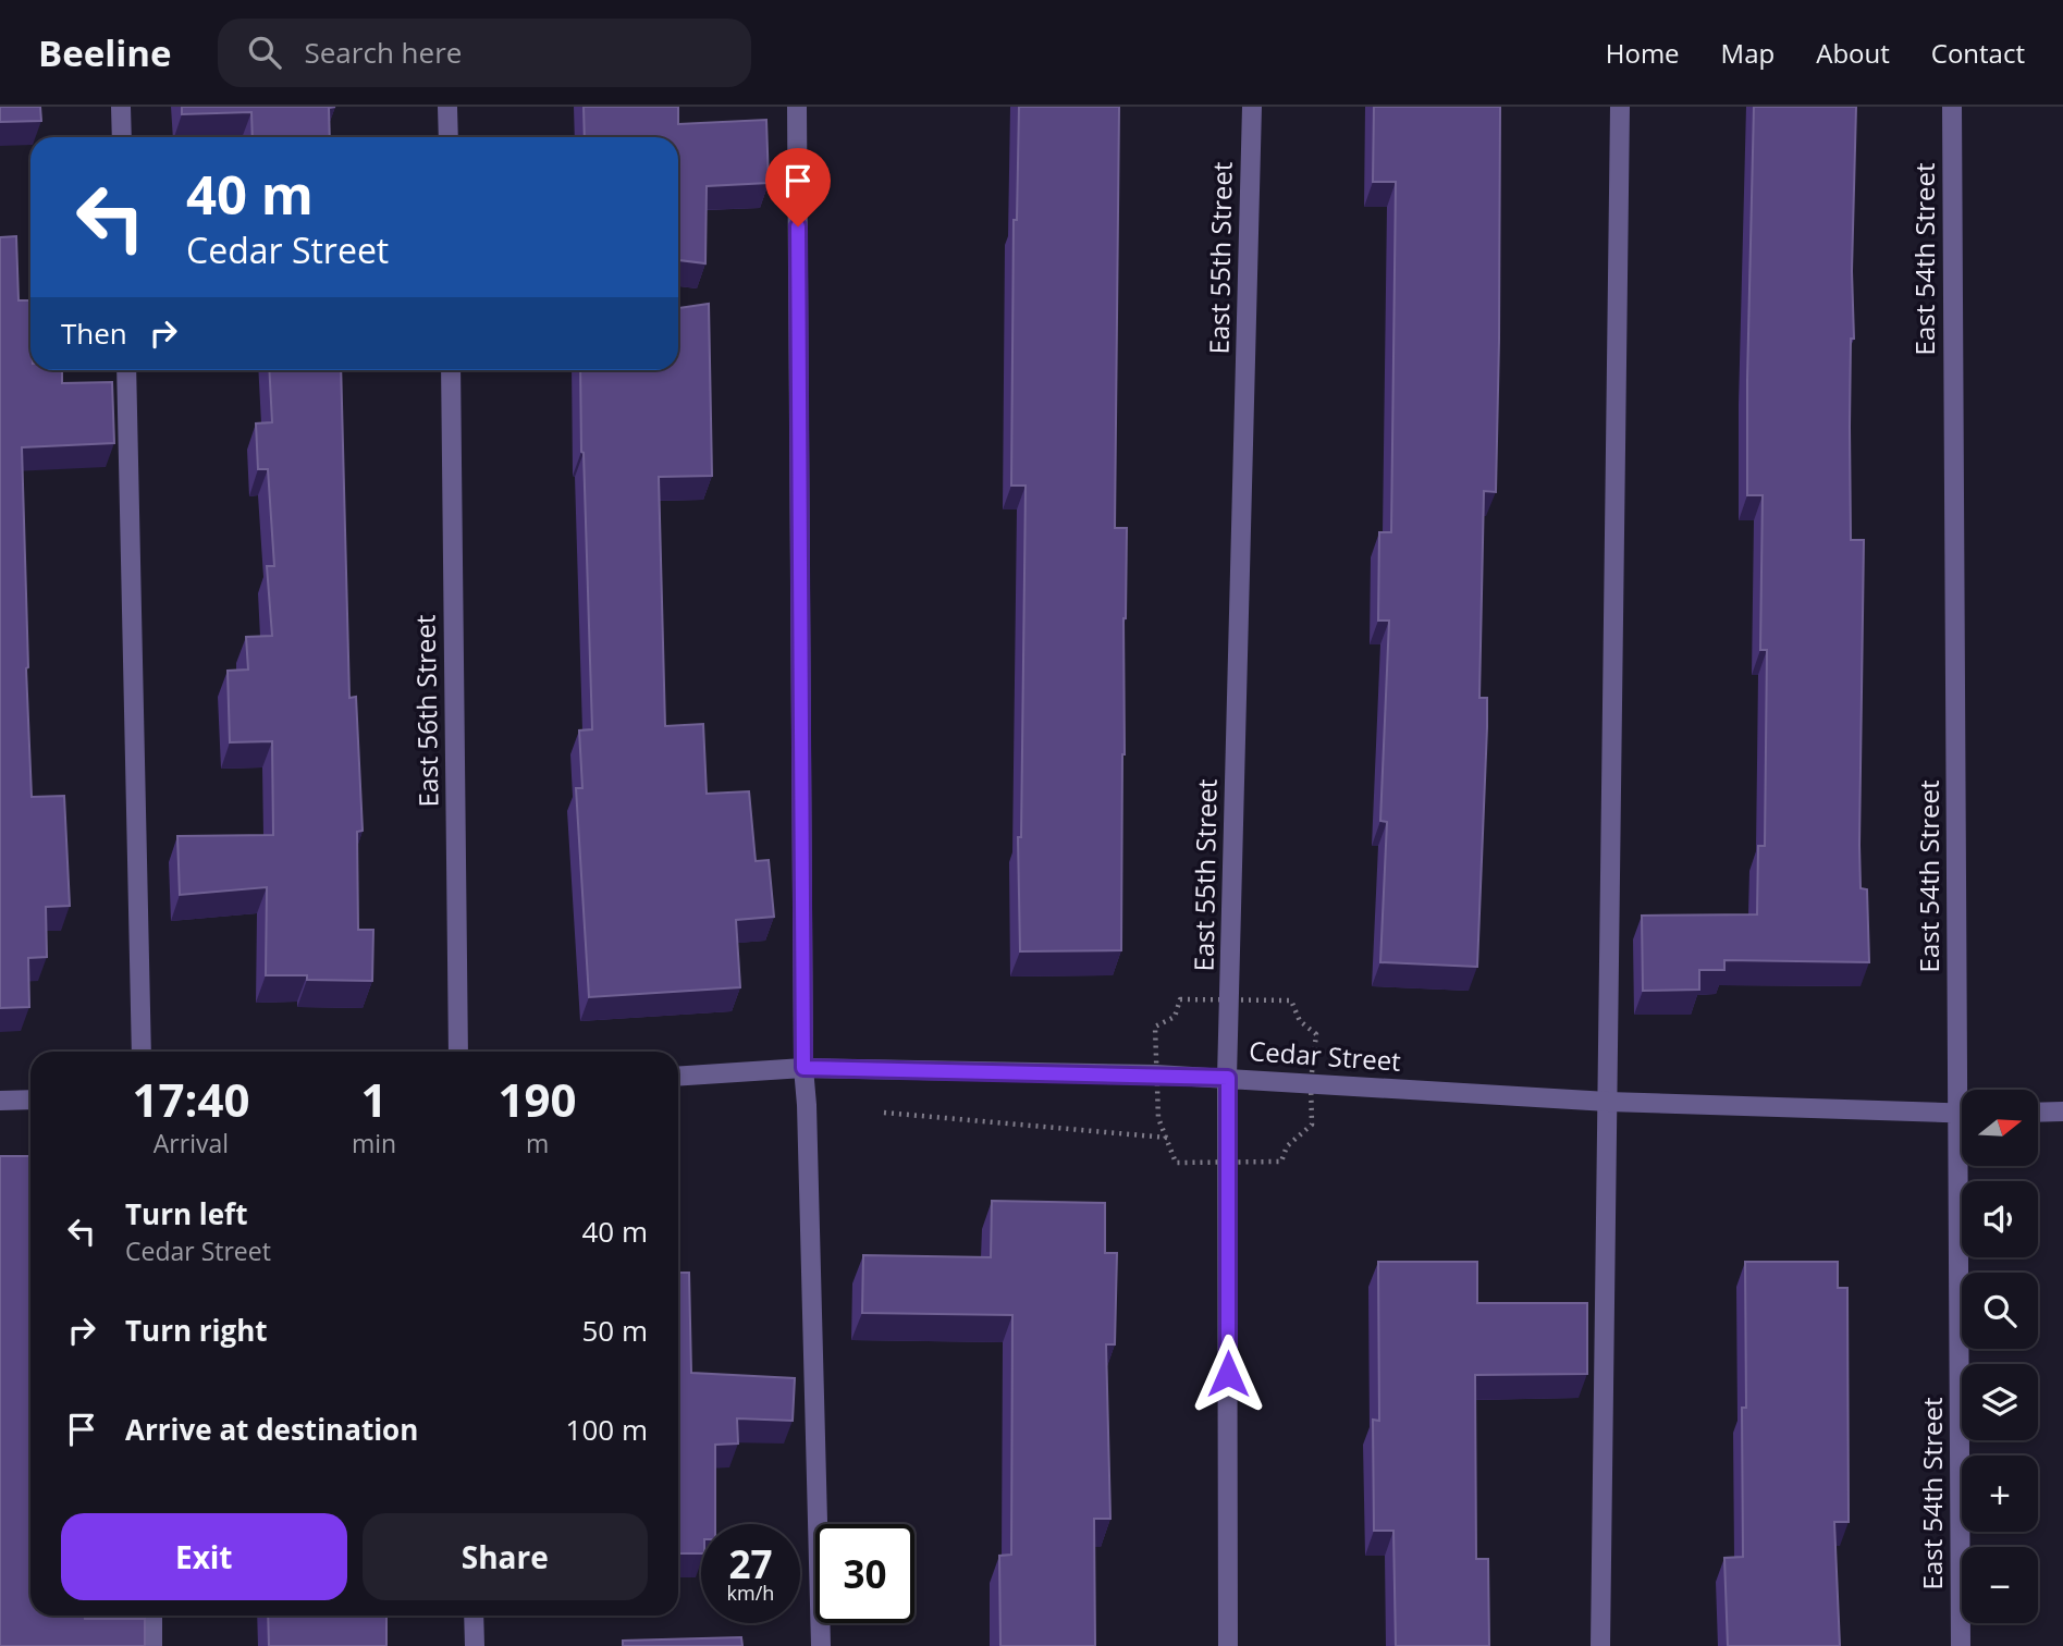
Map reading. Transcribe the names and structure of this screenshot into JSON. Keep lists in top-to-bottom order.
{
  "streets": {
    "street": [
      "East 55th Street",
      "East 54th Street",
      "East 56th Street",
      "Cedar Street"
    ]
  },
  "crossings": [
    ["East 55th Street", "Cedar Street"]
  ],
  "north": "right",
  "page": {
    "header": "Beeline",
    "search": "Search here",
    "nav": [
      "Home",
      "Map",
      "About",
      "Contact"
    ],
    "turn": ["40 m", "Cedar Street"],
    "then": "Then",
    "eta": [
      "17:40",
      "Arrival",
      "1",
      "min",
      "190",
      "m"
    ],
    "map_buttons": ["+", "−"],
    "list": [
      {
        "name": "Turn left",
        "note": "Cedar Street",
        "value": "40 m"
      },
      {
        "name": "Turn right",
        "value": "50 m"
      },
      {
        "name": "Arrive at destination",
        "value": "100 m"
      }
    ],
    "buttons": ["Exit", "Share"],
    "speed": "27 km/h",
    "limit": "30"
  }
}
